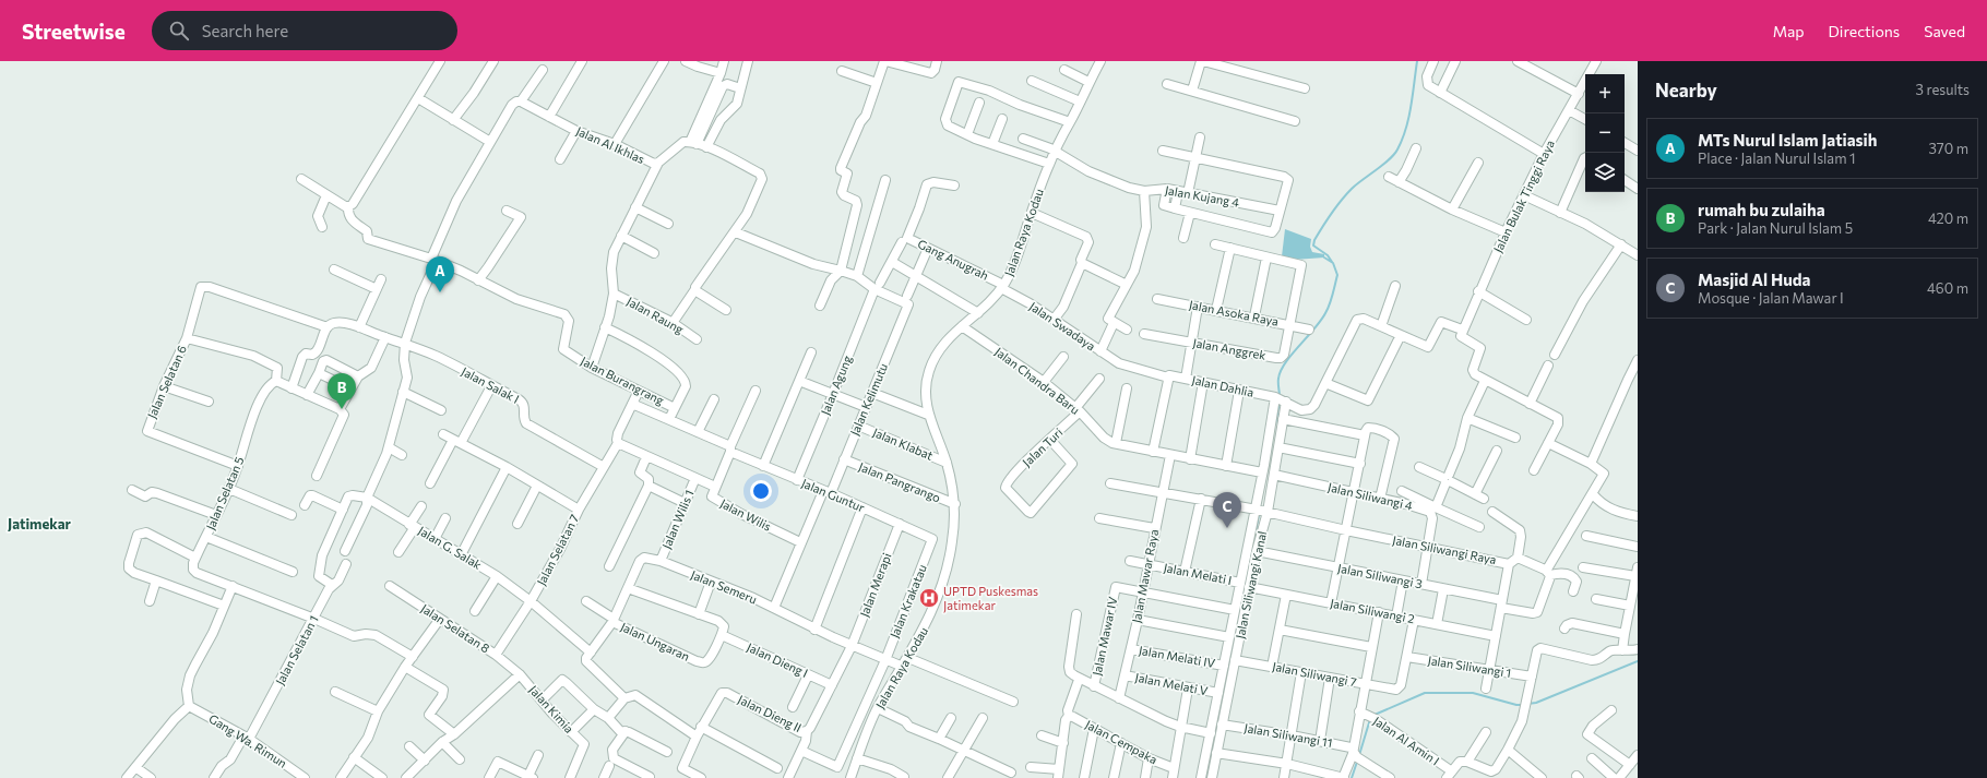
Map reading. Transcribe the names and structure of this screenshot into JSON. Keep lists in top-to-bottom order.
{
  "streets": {
    "street": [
      "Jalan Al Ikhlas",
      "Jalan Kujang 4",
      "Jalan Bulak Tinggi Raya",
      "Jalan Raya Kodau",
      "Gang Anugrah",
      "Jalan Asoka Raya",
      "Jalan Raung",
      "Jalan Swadaya",
      "Jalan Anggrek",
      "Jalan Burangrang",
      "Jalan Chandra Baru",
      "Jalan Selatan 6",
      "Jalan Salak I",
      "Jalan Agung",
      "Jalan Dahlia",
      "Jalan Kelimutu",
      "Jalan Klabat",
      "Jalan Turi",
      "Jalan Pangrango",
      "Jalan Selatan 5",
      "Jalan Guntur",
      "Jalan Siliwangi 4",
      "Jalan Wilis",
      "Jalan Wilis 1",
      "Jalan G. Salak",
      "Jalan Selatan 7",
      "Jalan Siliwangi Raya",
      "Jalan Melati I",
      "Jalan Mawar Raya",
      "Jalan Siliwangi 3",
      "Jalan Merapi",
      "Jalan Siliwangi Kanal",
      "Jalan Semeru",
      "Jalan Krakatau",
      "Jalan Siliwangi 2",
      "Jalan Selatan 8",
      "Jalan Mawar IV",
      "Jalan Ungaran",
      "Jalan Selatan 1",
      "Jalan Melati IV",
      "Jalan Dieng I",
      "Jalan Siliwangi 1",
      "Jalan Siliwangi 7",
      "Jalan Melati V",
      "Jalan Kimia",
      "Jalan Dieng II",
      "Jalan Siliwangi 11",
      "Gang Wa. Rimun",
      "Jalan Al Amin I",
      "Jalan Cempaka"
    ]
  },
  "crossings": [
    ["Jalan Kujang 4", "Jalan Raya Kodau"],
    ["Jalan Raya Kodau", "Gang Anugrah"],
    ["Jalan Raya Kodau", "Jalan Swadaya"],
    ["Jalan Raya Kodau", "Jalan Chandra Baru"],
    ["Jalan Raya Kodau", "Jalan Klabat"],
    ["Jalan Raya Kodau", "Jalan Pangrango"],
    ["Jalan Raya Kodau", "Jalan Semeru"],
    ["Gang Anugrah", "Jalan Swadaya"],
    ["Jalan Asoka Raya", "Jalan Anggrek"],
    ["Jalan Swadaya", "Jalan Dahlia"],
    ["Jalan Burangrang", "Jalan Selatan 7"],
    ["Jalan Chandra Baru", "Jalan Turi"],
    ["Jalan Chandra Baru", "Jalan Mawar Raya"],
    ["Jalan Selatan 6", "Jalan Salak I"],
    ["Jalan Selatan 6", "Jalan Selatan 5"],
    ["Jalan Salak I", "Jalan Selatan 7"],
    ["Jalan Agung", "Jalan Guntur"],
    ["Jalan Dahlia", "Jalan Siliwangi Kanal"],
    ["Jalan Kelimutu", "Jalan Klabat"],
    ["Jalan Kelimutu", "Jalan Pangrango"],
    ["Jalan Kelimutu", "Jalan Guntur"],
    ["Jalan Kelimutu", "Jalan Wilis"],
    ["Jalan Kelimutu", "Jalan Semeru"],
    ["Jalan Guntur", "Jalan Wilis"],
    ["Jalan Guntur", "Jalan Selatan 7"],
    ["Jalan Guntur", "Jalan Merapi"],
    ["Jalan Guntur", "Jalan Krakatau"],
    ["Jalan Siliwangi 4", "Jalan Siliwangi Raya"],
    ["Jalan Siliwangi 4", "Jalan Siliwangi Kanal"],
    ["Jalan Wilis 1", "Jalan Semeru"],
    ["Jalan G. Salak", "Jalan Selatan 7"],
    ["Jalan Selatan 7", "Jalan Selatan 8"],
    ["Jalan Siliwangi Raya", "Jalan Mawar Raya"],
    ["Jalan Siliwangi Raya", "Jalan Siliwangi 3"],
    ["Jalan Siliwangi Raya", "Jalan Siliwangi Kanal"],
    ["Jalan Siliwangi Raya", "Jalan Siliwangi 2"],
    ["Jalan Siliwangi Raya", "Jalan Siliwangi 1"],
    ["Jalan Melati I", "Jalan Mawar Raya"],
    ["Jalan Mawar Raya", "Jalan Mawar IV"],
    ["Jalan Mawar Raya", "Jalan Melati IV"],
    ["Jalan Mawar Raya", "Jalan Melati V"],
    ["Jalan Siliwangi 3", "Jalan Siliwangi Kanal"],
    ["Jalan Merapi", "Jalan Semeru"],
    ["Jalan Merapi", "Jalan Dieng II"],
    ["Jalan Siliwangi Kanal", "Jalan Siliwangi 2"],
    ["Jalan Siliwangi Kanal", "Jalan Siliwangi 7"],
    ["Jalan Siliwangi Kanal", "Jalan Siliwangi 11"],
    ["Jalan Semeru", "Jalan Krakatau"],
    ["Jalan Semeru", "Jalan Ungaran"],
    ["Jalan Semeru", "Jalan Dieng II"],
    ["Jalan Selatan 8", "Jalan Kimia"],
    ["Jalan Ungaran", "Jalan Dieng I"],
    ["Jalan Selatan 1", "Gang Wa. Rimun"],
    ["Jalan Dieng I", "Jalan Dieng II"],
    ["Jalan Siliwangi 1", "Jalan Siliwangi 7"]
  ],
  "districts": ["Jatimekar"],
  "places": {
    "hospital": ["UPTD Puskesmas Jatimekar"]
  },
  "page": {
    "header": "Streetwise",
    "search": "Search here",
    "nav": ["Map", "Directions", "Saved"],
    "heading": ["Nearby", "3 results"],
    "map_buttons": ["+", "−"],
    "list": [
      {
        "mark": "A",
        "name": "MTs Nurul Islam Jatiasih",
        "note": "Place · Jalan Nurul Islam 1",
        "value": "370 m"
      },
      {
        "mark": "B",
        "name": "rumah bu zulaiha",
        "note": "Park · Jalan Nurul Islam 5",
        "value": "420 m"
      },
      {
        "mark": "C",
        "name": "Masjid Al Huda",
        "note": "Mosque · Jalan Mawar I",
        "value": "460 m"
      }
    ],
    "pins": ["A", "B", "C"]
  }
}
